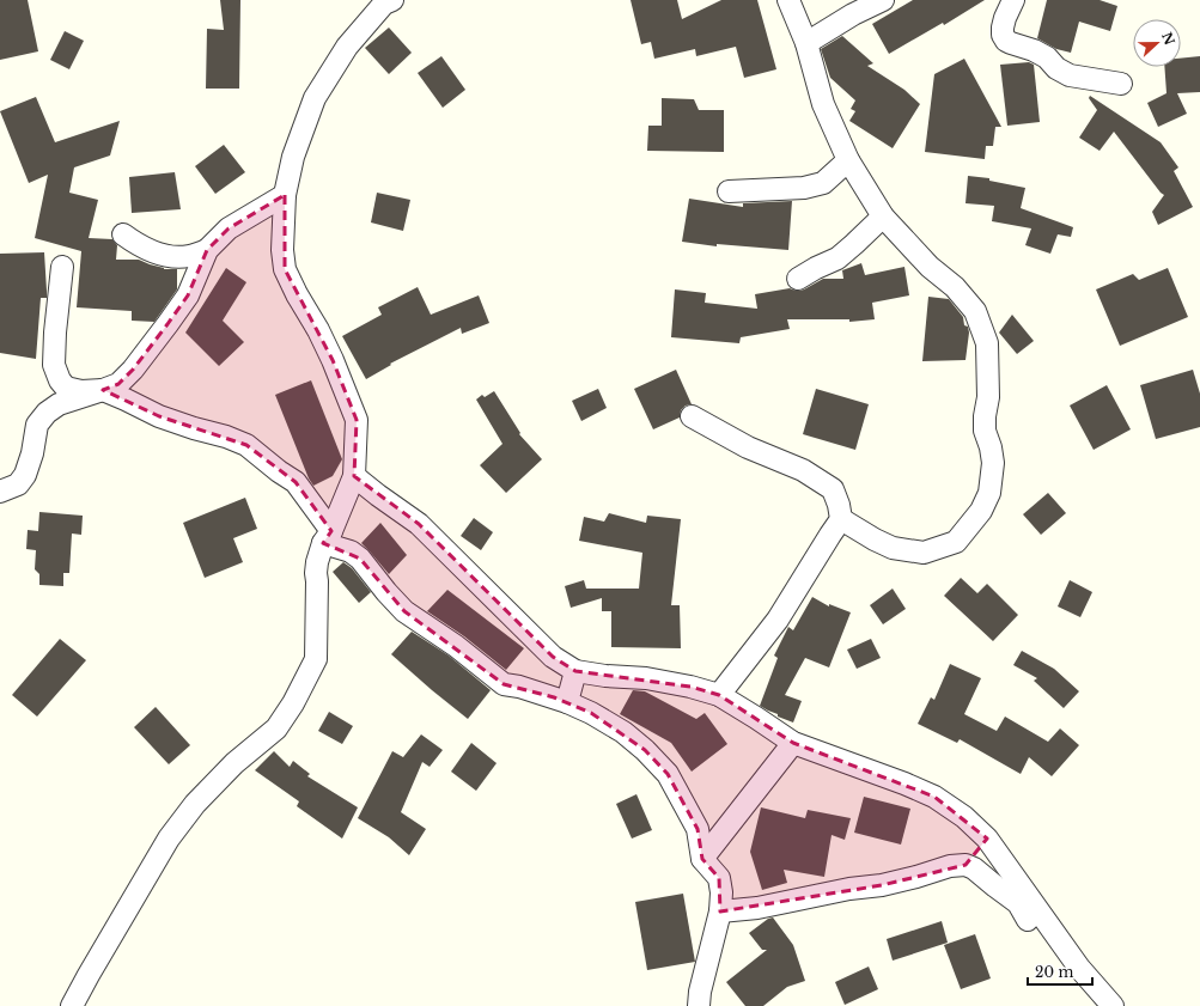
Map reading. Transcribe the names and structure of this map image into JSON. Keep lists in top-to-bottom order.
{
  "scale_bar": "20 m",
  "north": "right"
}
